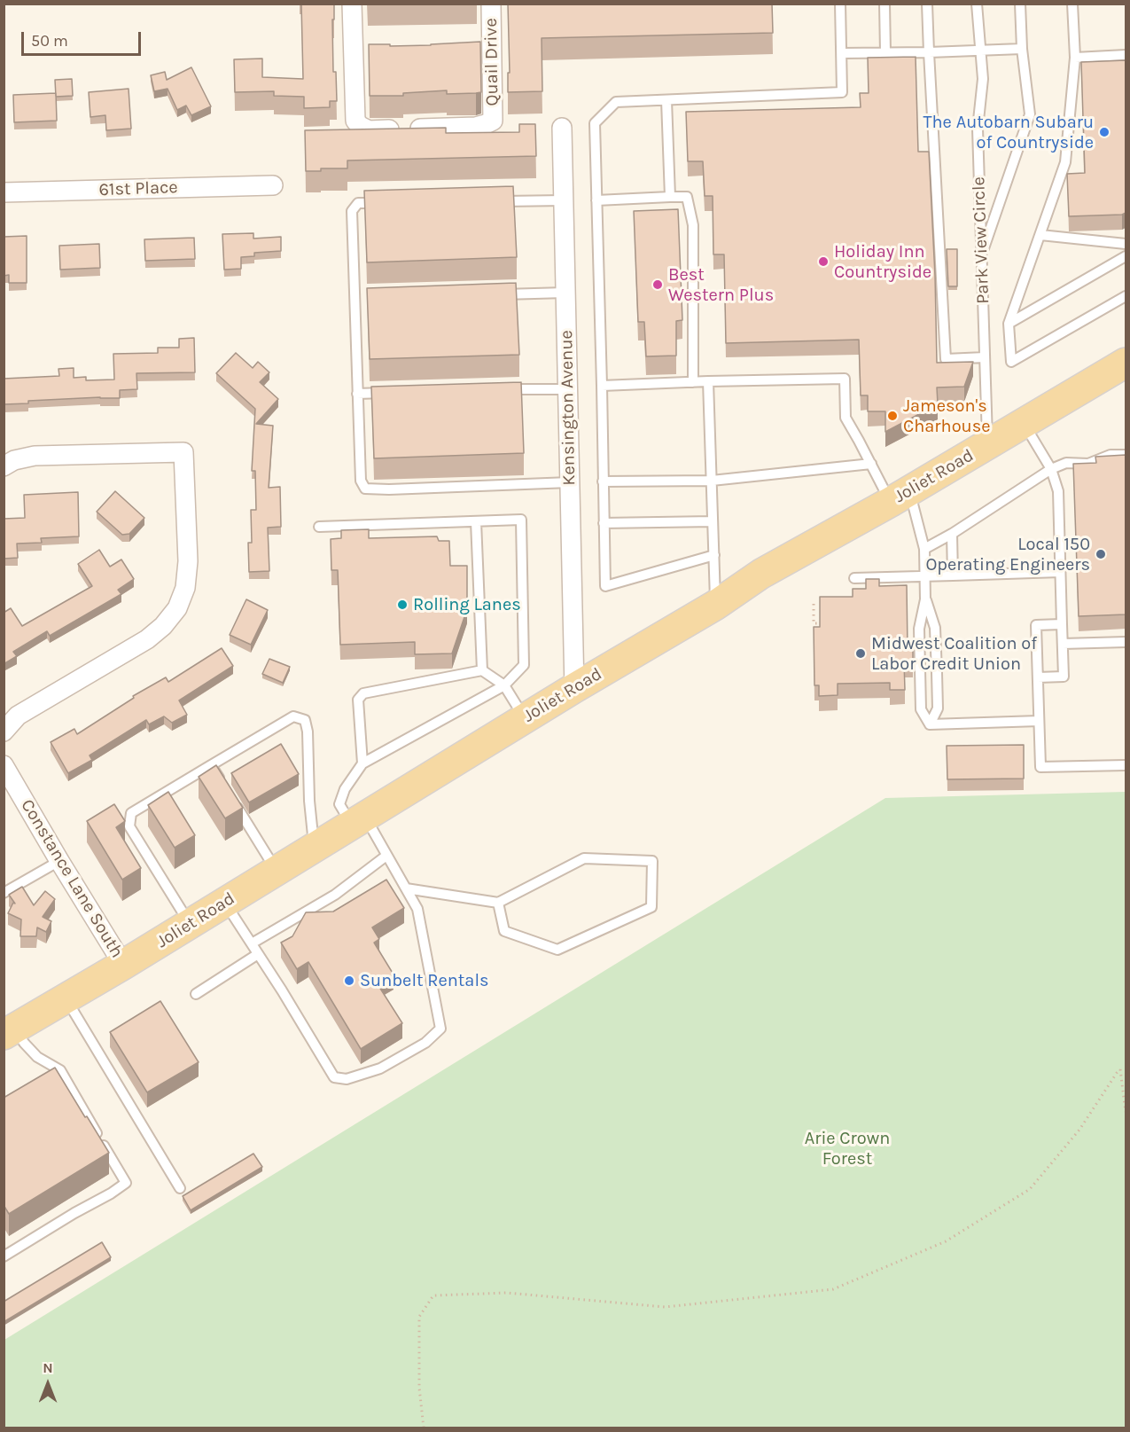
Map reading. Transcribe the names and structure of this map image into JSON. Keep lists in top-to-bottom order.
{
  "streets": {
    "main road": ["Joliet Road"],
    "street": [
      "Quail Drive",
      "61st Place",
      "Kensington Avenue",
      "Constance Lane South"
    ],
    "lane": ["Park View Circle"]
  },
  "crossings": [
    ["Park View Circle", "Joliet Road"],
    ["Kensington Avenue", "Joliet Road"],
    ["Joliet Road", "Constance Lane South"]
  ],
  "parks": ["Arie Crown Forest"],
  "places": [
    "The Autobarn Subaru of Countryside",
    "Holiday Inn Countryside",
    "Best Western Plus",
    "Jameson's Charhouse",
    "Local 150 Operating Engineers",
    "Rolling Lanes",
    "Midwest Coalition of Labor Credit Union",
    "Sunbelt Rentals"
  ],
  "scale_bar": "50 m",
  "north": "top"
}
